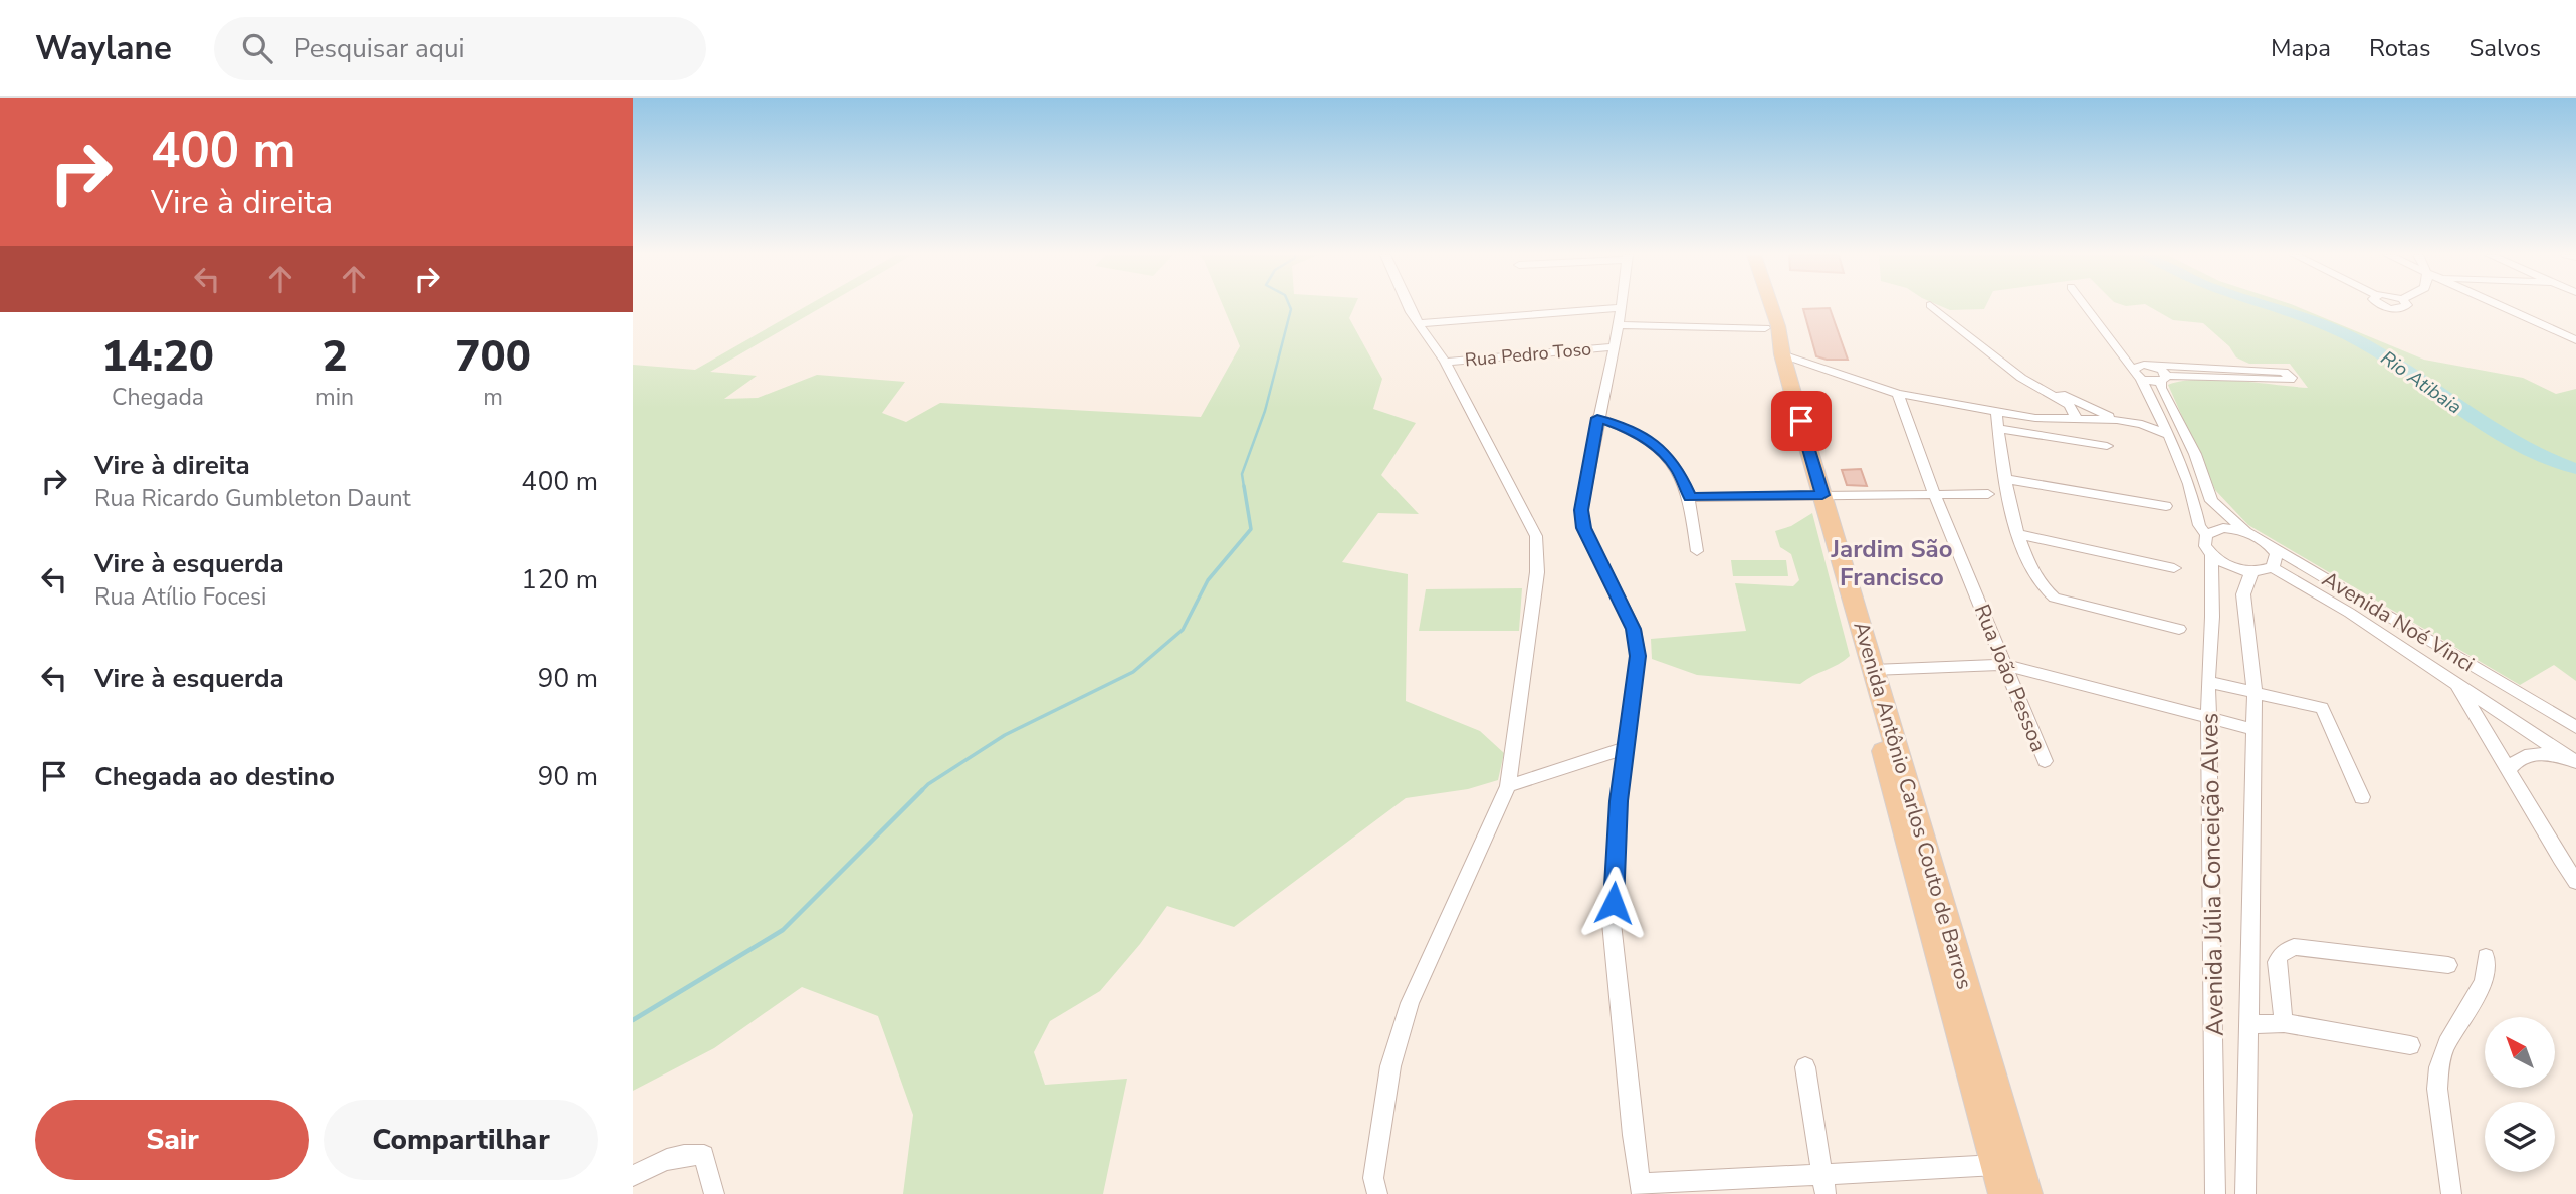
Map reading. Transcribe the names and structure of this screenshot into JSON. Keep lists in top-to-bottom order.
{
  "streets": {
    "main road": ["Avenida Antônio Carlos Couto de Barros"],
    "street": [
      "Rua Pedro Toso",
      "Avenida Noé Vinci",
      "Rua João Pessoa",
      "Avenida Júlia Conceição Alves"
    ]
  },
  "districts": ["Jardim São Francisco"],
  "water": ["Rio Atibaia"],
  "north": "top left",
  "page": {
    "header": "Waylane",
    "search": "Pesquisar aqui",
    "nav": ["Mapa", "Rotas", "Salvos"],
    "turn": ["400 m", "Vire à direita"],
    "eta": [
      "14:20",
      "Chegada",
      "2",
      "min",
      "700",
      "m"
    ],
    "list": [
      {
        "name": "Vire à direita",
        "note": "Rua Ricardo Gumbleton Daunt",
        "value": "400 m"
      },
      {
        "name": "Vire à esquerda",
        "note": "Rua Atílio Focesi",
        "value": "120 m"
      },
      {
        "name": "Vire à esquerda",
        "value": "90 m"
      },
      {
        "name": "Chegada ao destino",
        "value": "90 m"
      }
    ],
    "buttons": ["Sair", "Compartilhar"]
  }
}
